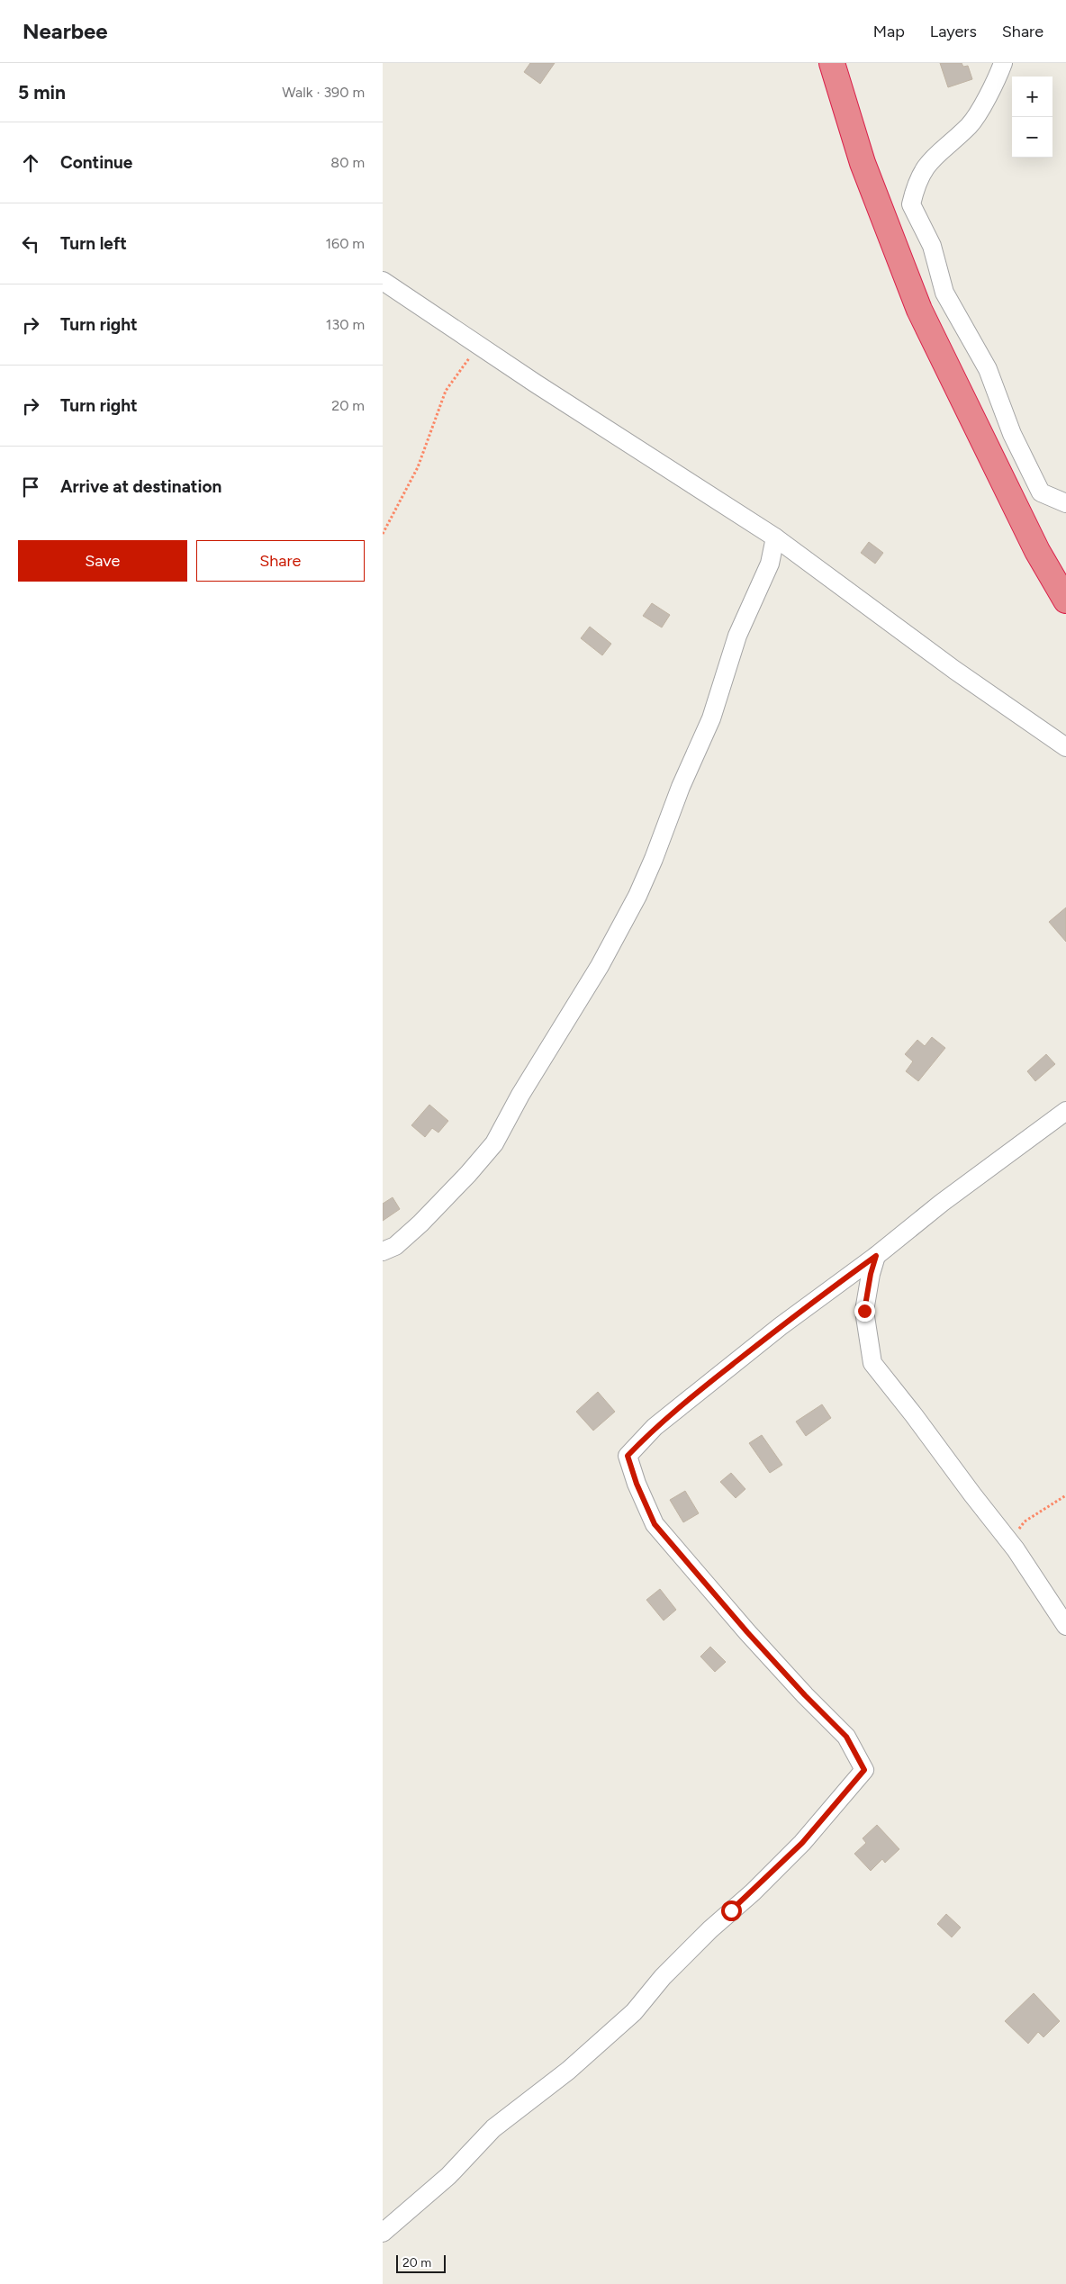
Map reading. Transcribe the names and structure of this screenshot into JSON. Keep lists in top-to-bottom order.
{
  "scale_bar": "20 m",
  "page": {
    "header": "Nearbee",
    "nav": ["Map", "Layers", "Share"],
    "heading": ["5 min", "Walk · 390 m"],
    "map_buttons": ["+", "−"],
    "list": [
      ["Continue", "80 m"],
      ["Turn left", "160 m"],
      ["Turn right", "130 m"],
      ["Turn right", "20 m"],
      "Arrive at destination"
    ],
    "buttons": ["Save", "Share"],
    "scale": "20 m"
  }
}
